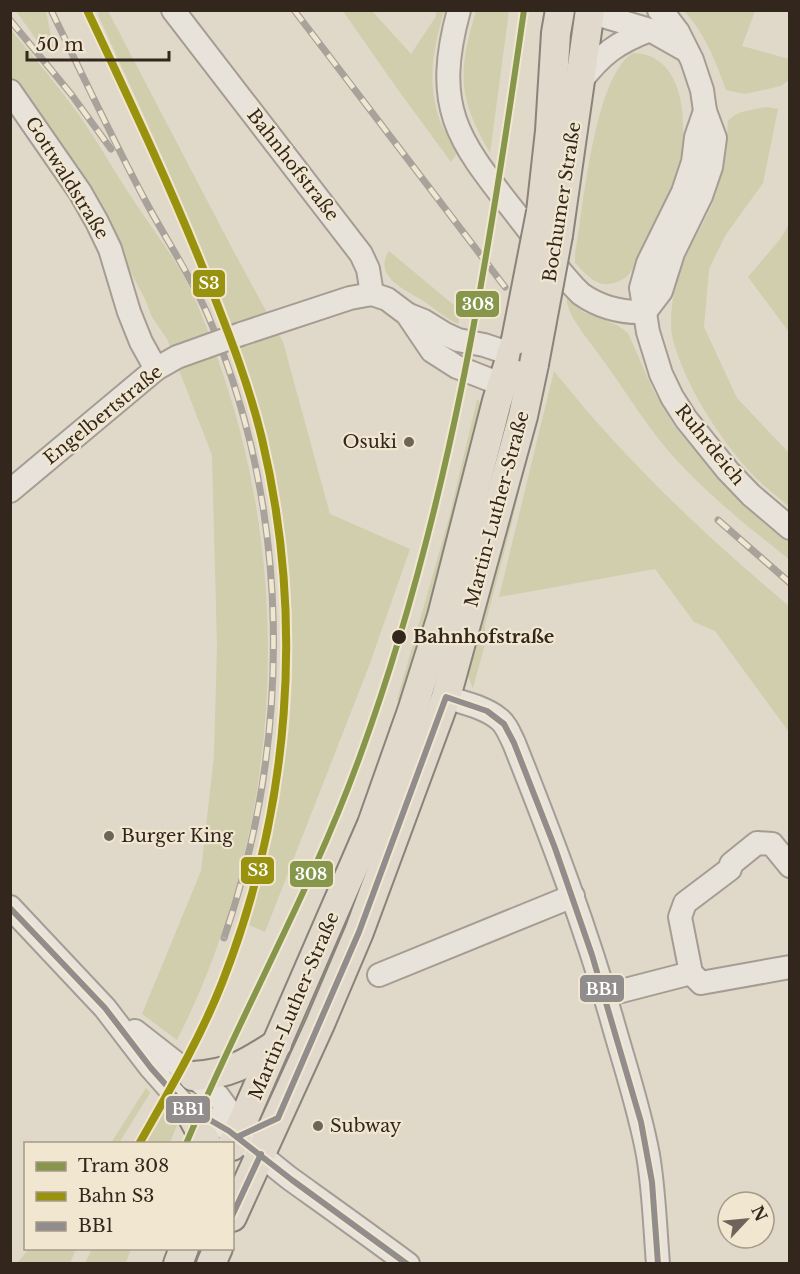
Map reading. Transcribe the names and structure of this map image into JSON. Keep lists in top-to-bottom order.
{
  "streets": {
    "main road": ["Bochumer Straße", "Martin-Luther-Straße"],
    "street": [
      "Bahnhofstraße",
      "Gottwaldstraße",
      "Engelbertstraße",
      "Ruhrdeich"
    ]
  },
  "crossings": [
    ["Bahnhofstraße", "Engelbertstraße"],
    ["Gottwaldstraße", "Engelbertstraße"],
    ["Bochumer Straße", "Ruhrdeich"],
    ["Bochumer Straße", "Martin-Luther-Straße"]
  ],
  "places": [
    "Osuki",
    "Bahnhofstraße",
    "Burger King",
    "Subway"
  ],
  "lines": ["tram line 308", "rail line S3", "transit line BB1"],
  "legend": ["Tram 308", "Bahn S3", "BB1"],
  "scale_bar": "50 m",
  "north": "top right"
}
